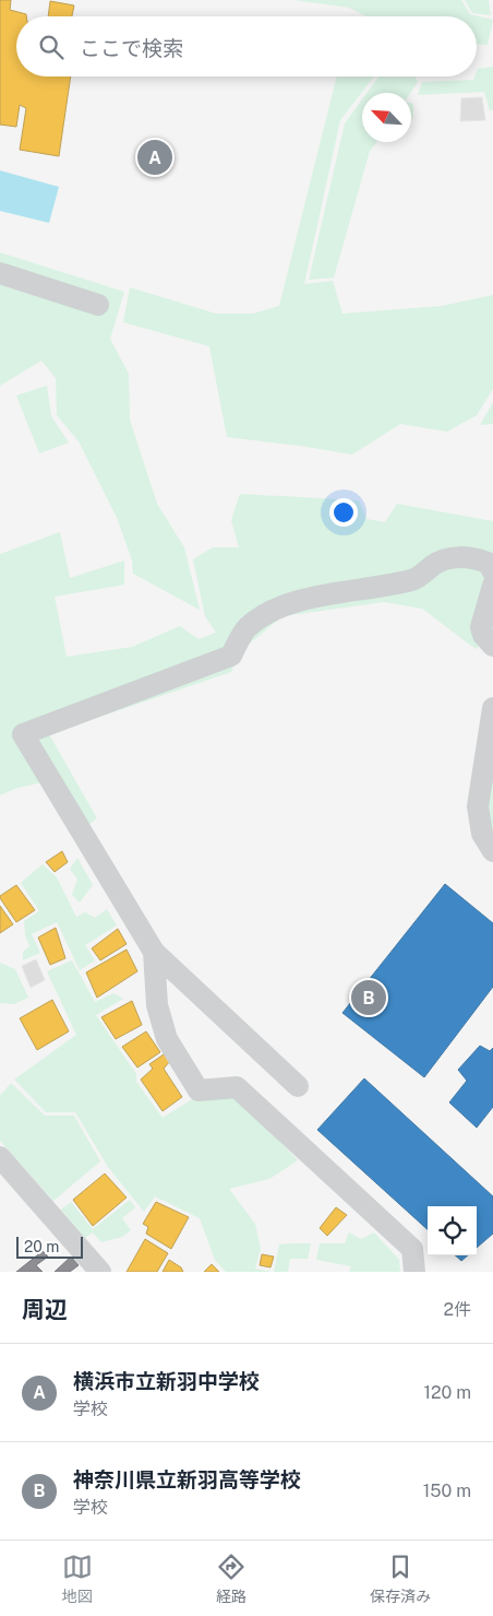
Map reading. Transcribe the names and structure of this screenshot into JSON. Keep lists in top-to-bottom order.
{
  "scale_bar": "20 m",
  "north": "top left",
  "page": {
    "search": "ここで検索",
    "pins": ["A", "B"],
    "scale": "20 m",
    "heading": ["周辺", "2件"],
    "list": [
      {
        "mark": "A",
        "name": "横浜市立新羽中学校",
        "note": "学校",
        "value": "120 m"
      },
      {
        "mark": "B",
        "name": "神奈川県立新羽高等学校",
        "note": "学校",
        "value": "150 m"
      }
    ],
    "nav": ["地図", "経路", "保存済み"]
  }
}
